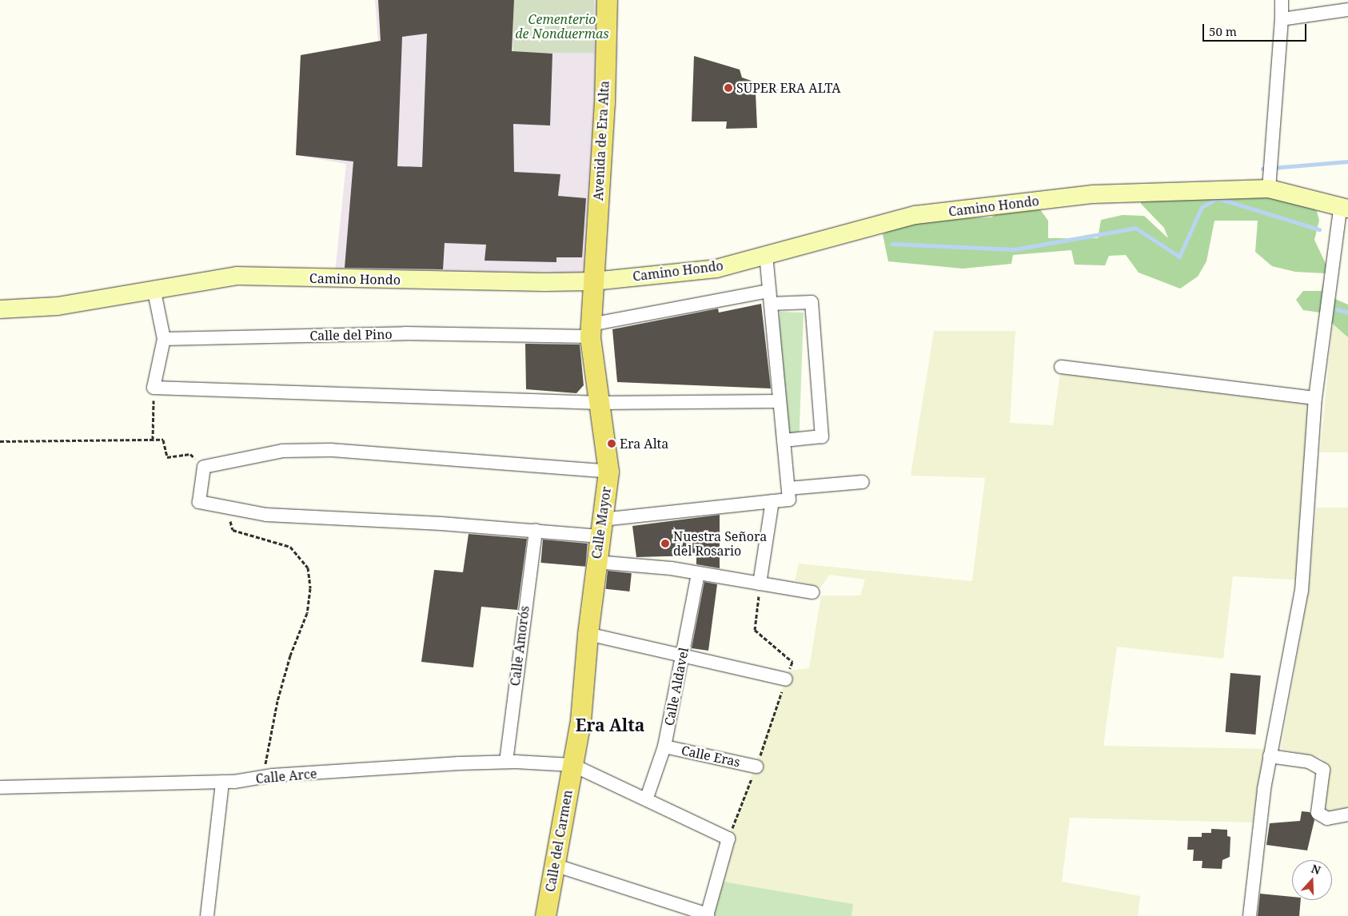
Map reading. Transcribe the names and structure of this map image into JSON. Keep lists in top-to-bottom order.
{
  "streets": {
    "main road": [
      "Avenida de Era Alta",
      "Camino Hondo",
      "Calle Mayor",
      "Calle del Carmen"
    ],
    "street": [
      "Calle del Pino",
      "Calle Amorós",
      "Calle Aldavel",
      "Calle Eras",
      "Calle Arce"
    ]
  },
  "crossings": [
    ["Avenida de Era Alta", "Camino Hondo"],
    ["Avenida de Era Alta", "Calle Mayor"],
    ["Camino Hondo", "Calle Mayor"],
    ["Calle del Pino", "Calle Mayor"],
    ["Calle Mayor", "Calle Arce"],
    ["Calle Mayor", "Calle del Carmen"],
    ["Calle Amorós", "Calle Arce"],
    ["Calle Aldavel", "Calle Eras"],
    ["Calle Arce", "Calle del Carmen"]
  ],
  "districts": ["Era Alta"],
  "parks": ["Cementerio de Nonduermas"],
  "places": ["SUPER ERA ALTA", "Era Alta", "Nuestra Señora del Rosario"],
  "scale_bar": "50 m",
  "north": "top"
}
